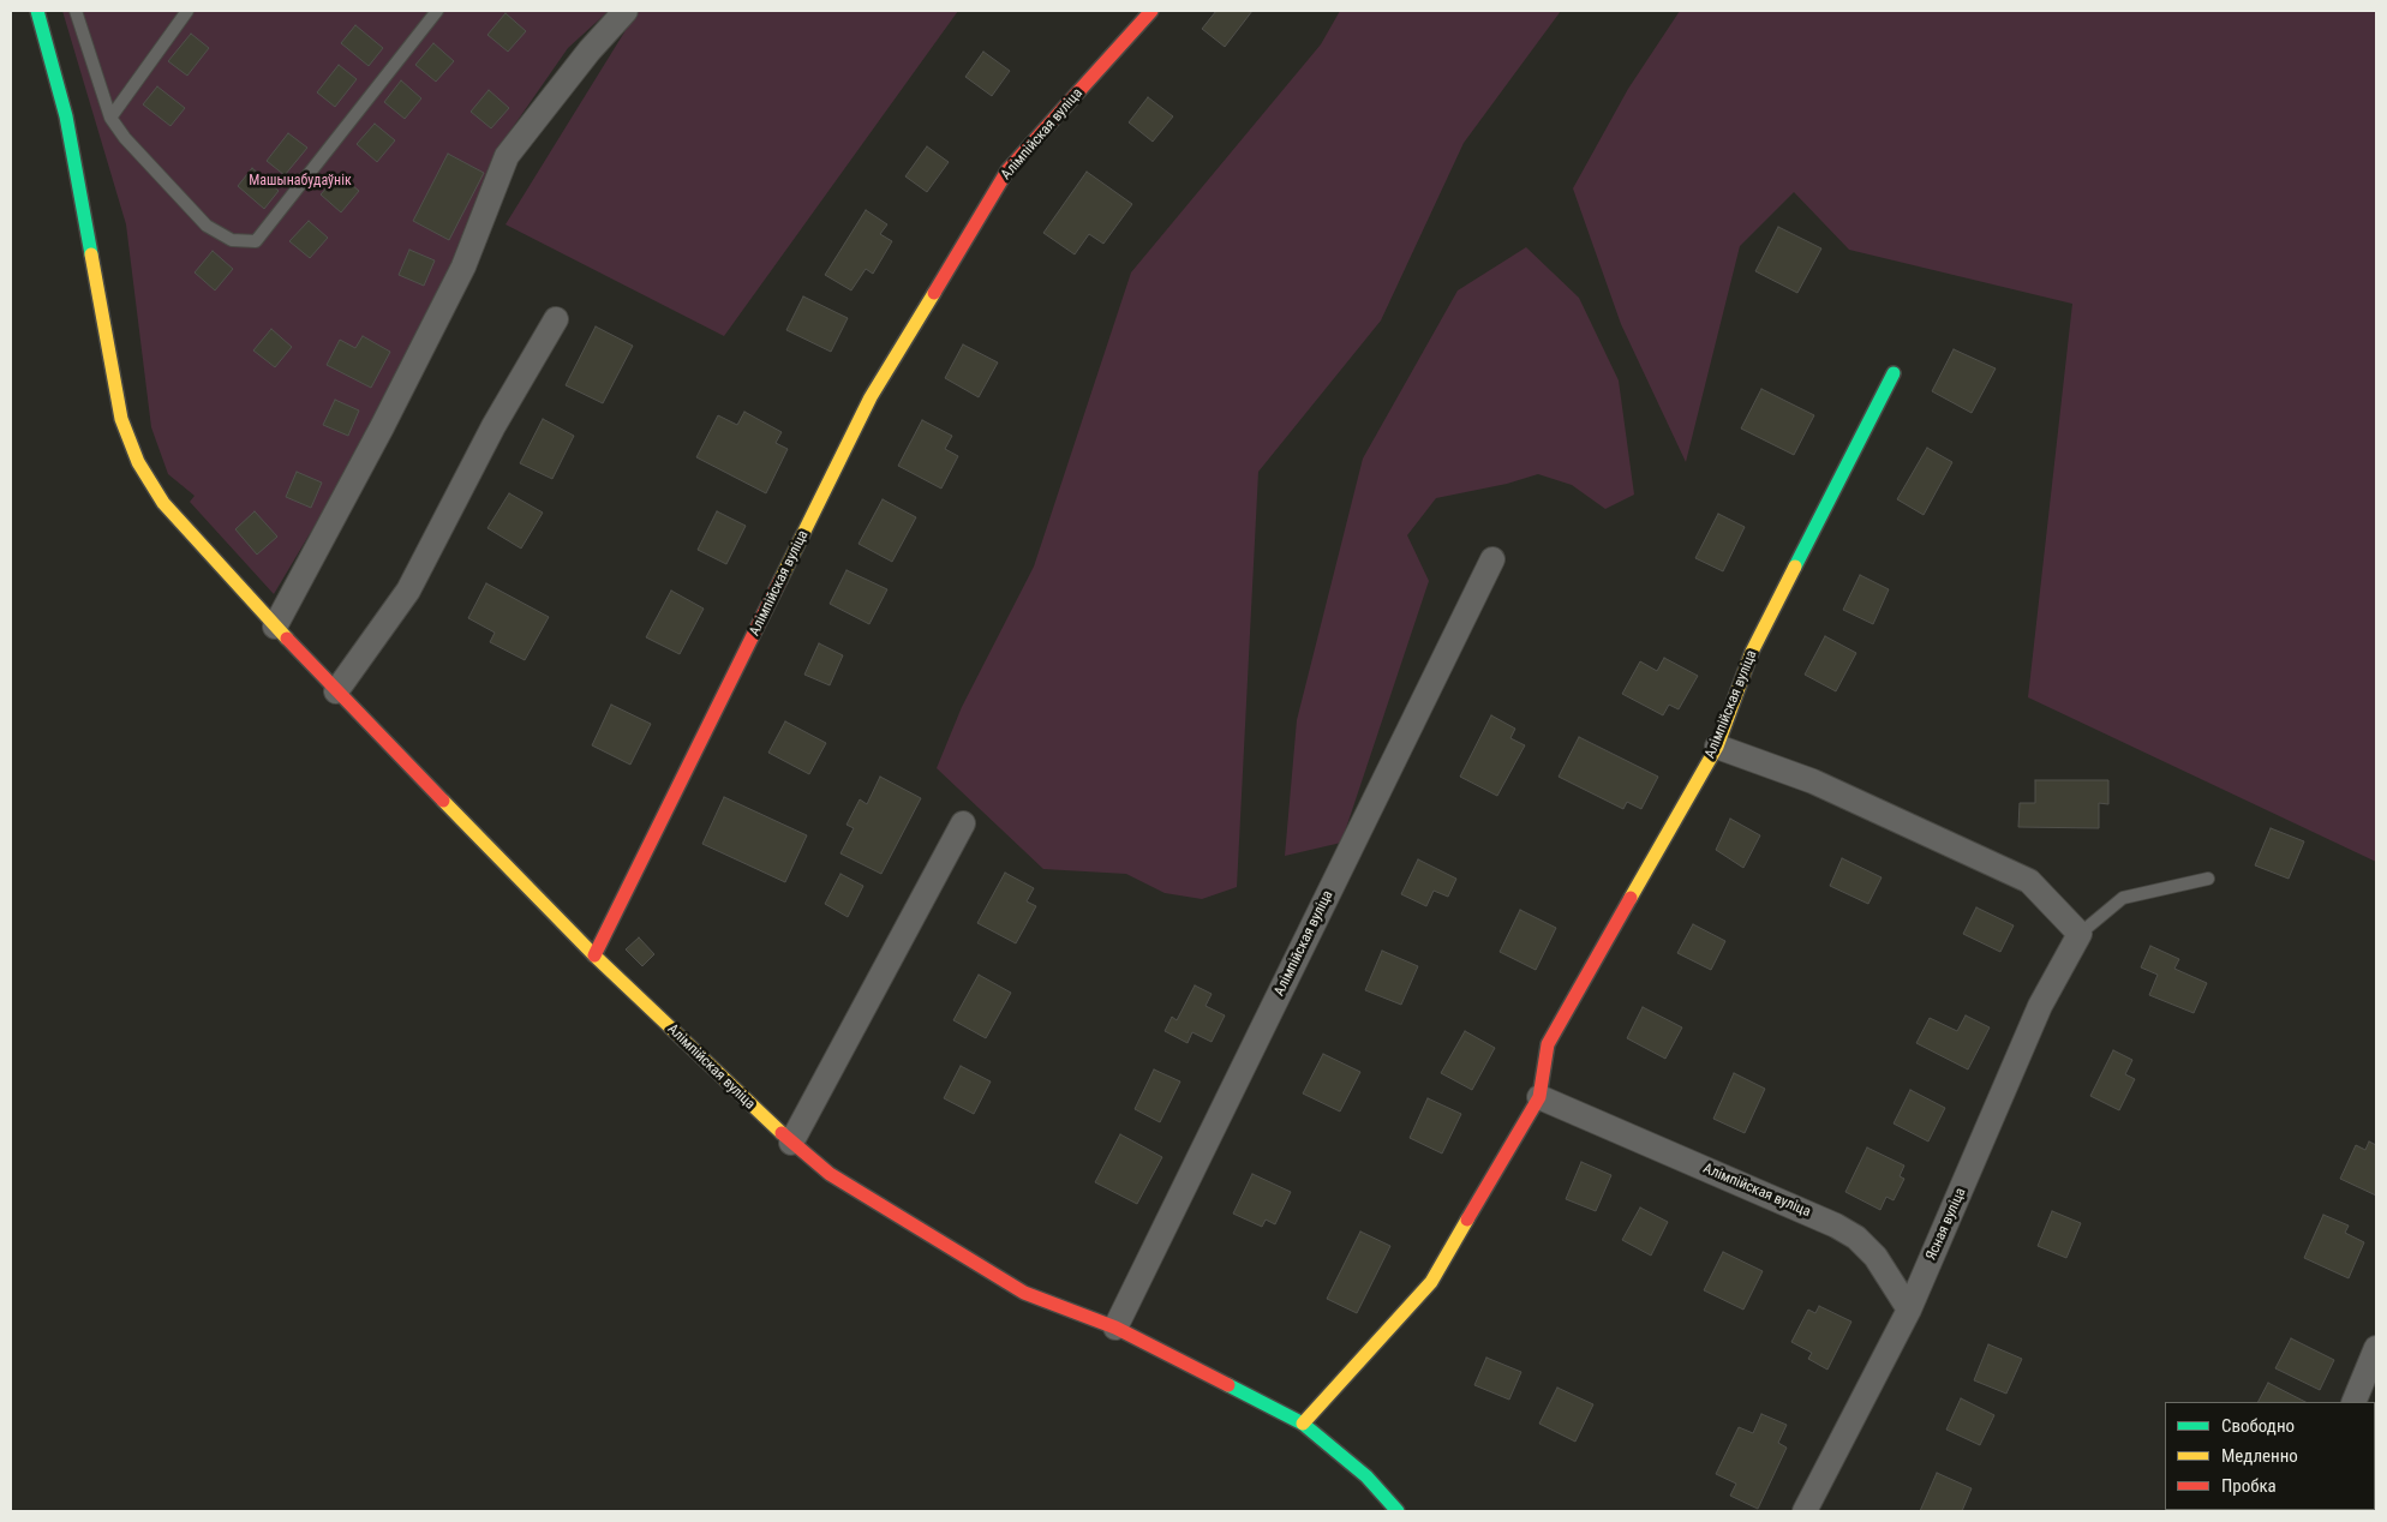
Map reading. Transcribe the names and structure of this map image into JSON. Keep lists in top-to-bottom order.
{
  "streets": {
    "street": ["Алімпійская вуліца", "Ясная вуліца"]
  },
  "crossings": [
    ["Алімпійская вуліца", "Ясная вуліца"]
  ],
  "parks": ["Машынабудаўнік"],
  "legend": ["Свободно", "Медленно", "Пробка"]
}
